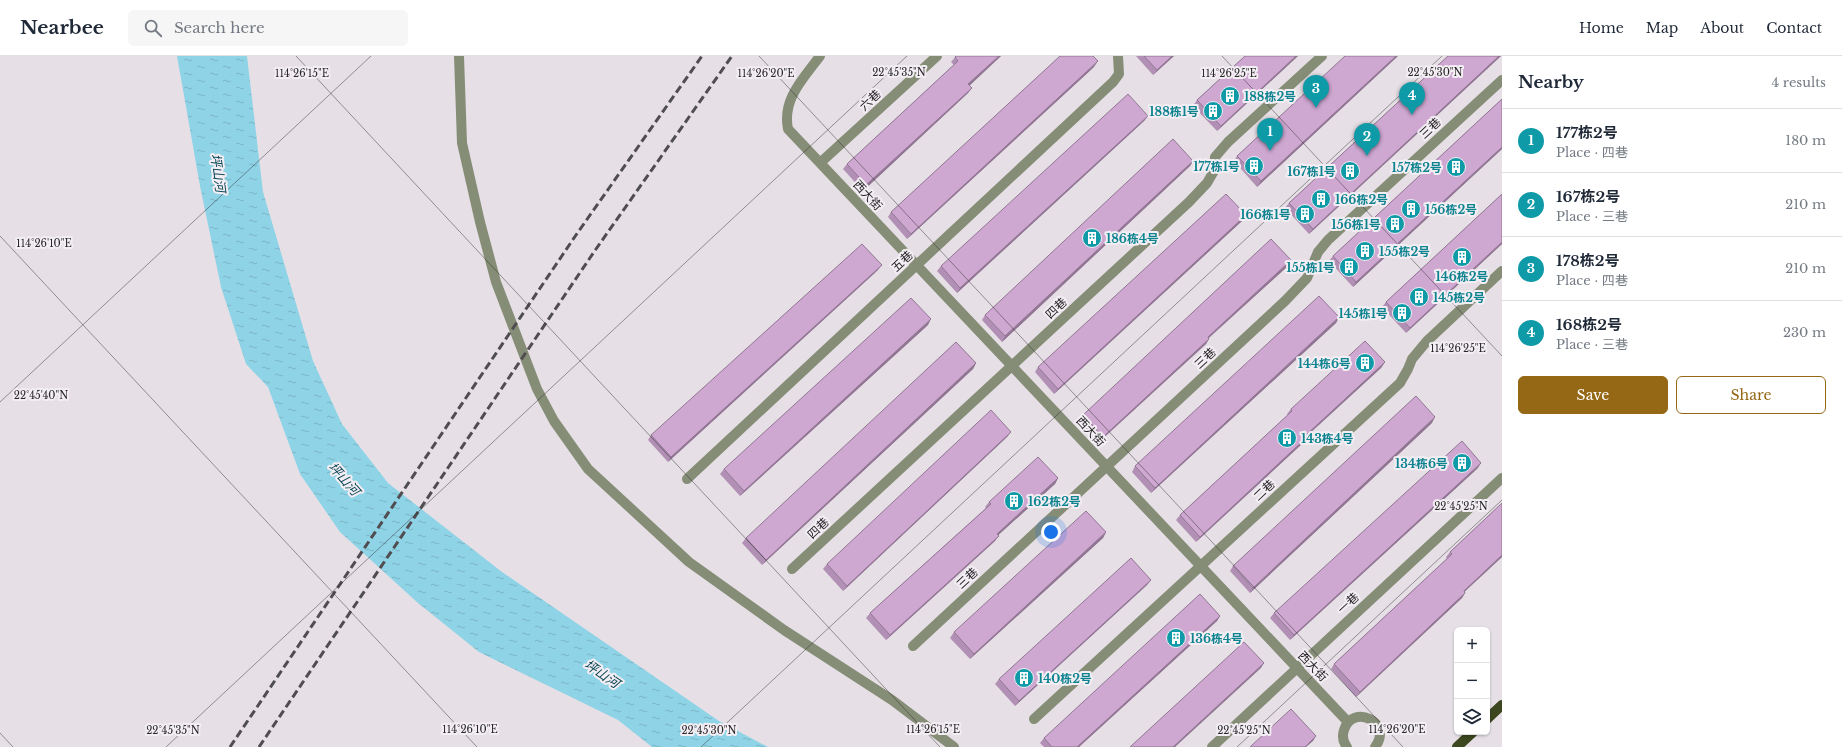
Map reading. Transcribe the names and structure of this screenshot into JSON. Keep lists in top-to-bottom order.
{
  "streets": {
    "street": [
      "六巷",
      "三巷",
      "西大街",
      "五巷",
      "四巷",
      "二巷",
      "一巷"
    ]
  },
  "crossings": [
    ["六巷", "西大街"],
    ["三巷", "西大街"],
    ["西大街", "五巷"],
    ["西大街", "四巷"],
    ["西大街", "二巷"],
    ["西大街", "一巷"]
  ],
  "water": ["坪山河"],
  "places": {
    "building": [
      "188栋2号",
      "188栋1号",
      "177栋1号",
      "157栋2号",
      "167栋1号",
      "166栋2号",
      "156栋2号",
      "166栋1号",
      "156栋1号",
      "186栋4号",
      "155栋2号",
      "146栋2号",
      "155栋1号",
      "145栋2号",
      "145栋1号",
      "144栋6号",
      "143栋4号",
      "134栋6号",
      "162栋2号",
      "136栋4号",
      "140栋2号"
    ]
  },
  "page": {
    "header": "Nearbee",
    "search": "Search here",
    "nav": [
      "Home",
      "Map",
      "About",
      "Contact"
    ],
    "heading": ["Nearby", "4 results"],
    "pins": [
      "3",
      "4",
      "1",
      "2"
    ],
    "list": [
      {
        "mark": "1",
        "name": "177栋2号",
        "note": "Place · 四巷",
        "value": "180 m"
      },
      {
        "mark": "2",
        "name": "167栋2号",
        "note": "Place · 三巷",
        "value": "210 m"
      },
      {
        "mark": "3",
        "name": "178栋2号",
        "note": "Place · 四巷",
        "value": "210 m"
      },
      {
        "mark": "4",
        "name": "168栋2号",
        "note": "Place · 三巷",
        "value": "230 m"
      }
    ],
    "buttons": ["Save", "Share"],
    "map_buttons": ["+", "−"]
  },
  "coordinates": [
    "22°45'35\"N",
    "22°45'30\"N",
    "114°26'15\"E",
    "114°26'20\"E",
    "114°26'25\"E",
    "114°26'10\"E",
    "22°45'40\"N",
    "22°45'25\"N"
  ]
}
